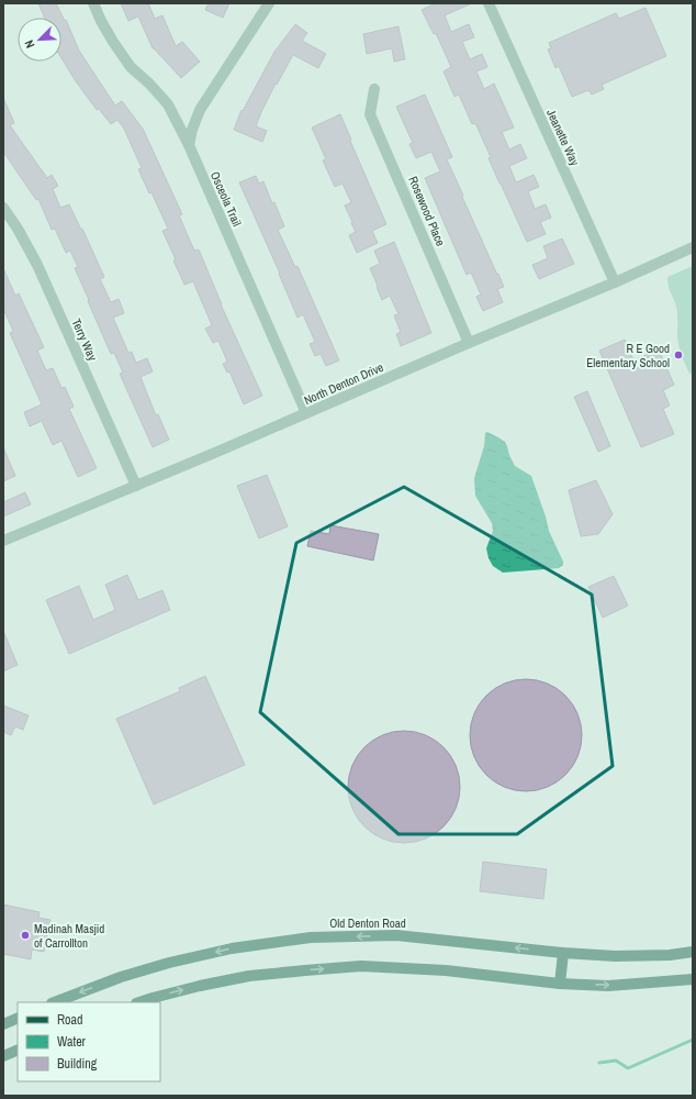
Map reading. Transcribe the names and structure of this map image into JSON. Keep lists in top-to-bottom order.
{
  "streets": {
    "main road": ["Old Denton Road"],
    "street": [
      "Jeanette Way",
      "Osceola Trail",
      "Rosewood Place",
      "Terry Way",
      "North Denton Drive"
    ]
  },
  "crossings": [
    ["Jeanette Way", "North Denton Drive"],
    ["Osceola Trail", "North Denton Drive"],
    ["Rosewood Place", "North Denton Drive"],
    ["Terry Way", "North Denton Drive"]
  ],
  "places": ["R E Good Elementary School", "Madinah Masjid of Carrollton"],
  "legend": ["Road", "Water", "Building"],
  "north": "bottom left"
}
